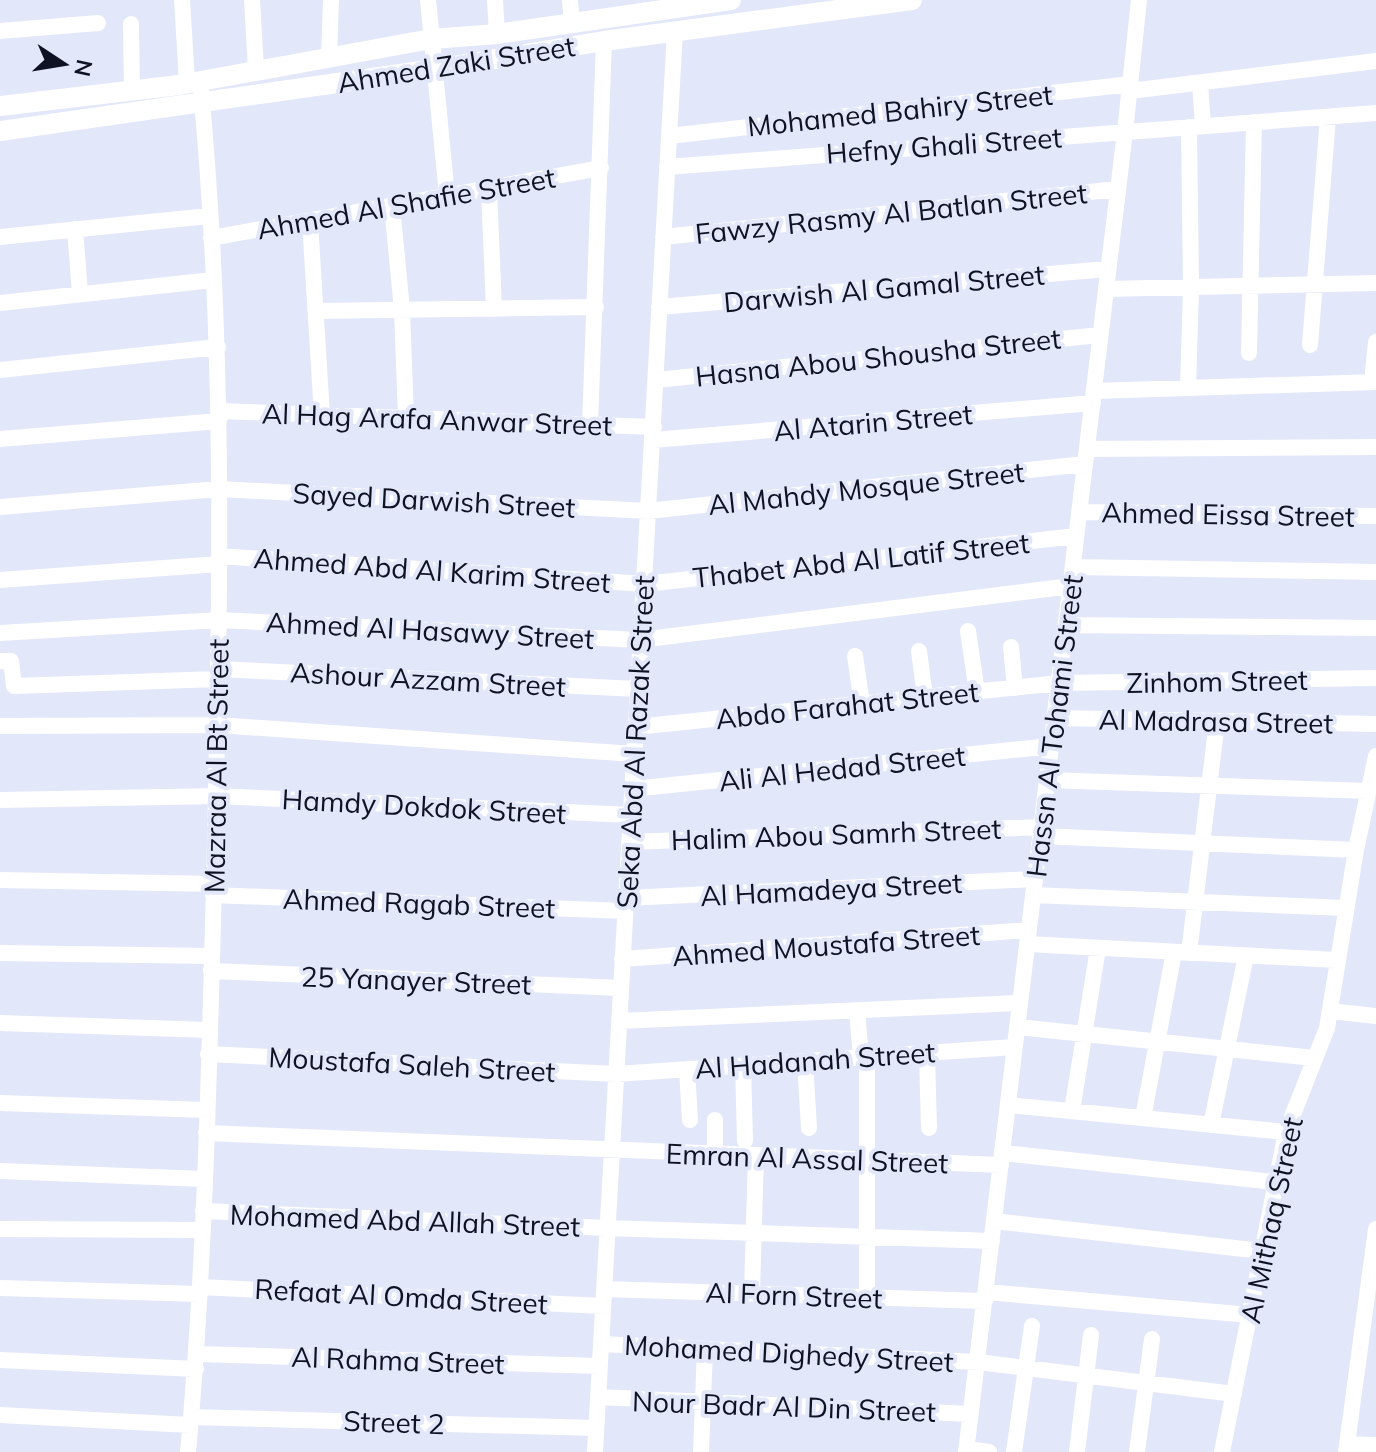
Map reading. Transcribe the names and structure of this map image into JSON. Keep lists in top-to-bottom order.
{
  "streets": {
    "street": [
      "Ahmed Zaki Street",
      "Mohamed Bahiry Street",
      "Hefny Ghali Street",
      "Ahmed Al Shafie Street",
      "Fawzy Rasmy Al Batlan Street",
      "Darwish Al Gamal Street",
      "Hasna Abou Shousha Street",
      "Al Hag Arafa Anwar Street",
      "Al Atarin Street",
      "Al Mahdy Mosque Street",
      "Sayed Darwish Street",
      "Ahmed Eissa Street",
      "Thabet Abd Al Latif Street",
      "Ahmed Abd Al Karim Street",
      "Ahmed Al Hasawy Street",
      "Ashour Azzam Street",
      "Zinhom Street",
      "Abdo Farahat Street",
      "Al Madrasa Street",
      "Hassn Al Tohami Street",
      "Seka Abd Al Razak Street",
      "Mazraa Al Bt Street",
      "Ali Al Hedad Street",
      "Hamdy Dokdok Street",
      "Halim Abou Samrh Street",
      "Al Hamadeya Street",
      "Ahmed Ragab Street",
      "Ahmed Moustafa Street",
      "25 Yanayer Street",
      "Al Hadanah Street",
      "Moustafa Saleh Street",
      "Emran Al Assal Street",
      "Mohamed Abd Allah Street",
      "Al Mithaq Street",
      "Al Forn Street",
      "Refaat Al Omda Street",
      "Mohamed Dighedy Street",
      "Al Rahma Street",
      "Nour Badr Al Din Street",
      "Street 2"
    ]
  },
  "crossings": [
    ["Ahmed Zaki Street", "Seka Abd Al Razak Street"],
    ["Ahmed Zaki Street", "Mazraa Al Bt Street"],
    ["Mohamed Bahiry Street", "Hassn Al Tohami Street"],
    ["Mohamed Bahiry Street", "Seka Abd Al Razak Street"],
    ["Hefny Ghali Street", "Hassn Al Tohami Street"],
    ["Hefny Ghali Street", "Seka Abd Al Razak Street"],
    ["Ahmed Al Shafie Street", "Mazraa Al Bt Street"],
    ["Fawzy Rasmy Al Batlan Street", "Hassn Al Tohami Street"],
    ["Fawzy Rasmy Al Batlan Street", "Seka Abd Al Razak Street"],
    ["Darwish Al Gamal Street", "Hassn Al Tohami Street"],
    ["Darwish Al Gamal Street", "Seka Abd Al Razak Street"],
    ["Hasna Abou Shousha Street", "Hassn Al Tohami Street"],
    ["Hasna Abou Shousha Street", "Seka Abd Al Razak Street"],
    ["Al Hag Arafa Anwar Street", "Al Atarin Street"],
    ["Al Hag Arafa Anwar Street", "Seka Abd Al Razak Street"],
    ["Al Hag Arafa Anwar Street", "Mazraa Al Bt Street"],
    ["Al Atarin Street", "Hassn Al Tohami Street"],
    ["Al Atarin Street", "Seka Abd Al Razak Street"],
    ["Al Mahdy Mosque Street", "Sayed Darwish Street"],
    ["Al Mahdy Mosque Street", "Hassn Al Tohami Street"],
    ["Al Mahdy Mosque Street", "Seka Abd Al Razak Street"],
    ["Sayed Darwish Street", "Seka Abd Al Razak Street"],
    ["Sayed Darwish Street", "Mazraa Al Bt Street"],
    ["Ahmed Eissa Street", "Hassn Al Tohami Street"],
    ["Thabet Abd Al Latif Street", "Ahmed Abd Al Karim Street"],
    ["Thabet Abd Al Latif Street", "Hassn Al Tohami Street"],
    ["Thabet Abd Al Latif Street", "Seka Abd Al Razak Street"],
    ["Ahmed Abd Al Karim Street", "Seka Abd Al Razak Street"],
    ["Ahmed Abd Al Karim Street", "Mazraa Al Bt Street"],
    ["Ahmed Al Hasawy Street", "Hassn Al Tohami Street"],
    ["Ahmed Al Hasawy Street", "Seka Abd Al Razak Street"],
    ["Ahmed Al Hasawy Street", "Mazraa Al Bt Street"],
    ["Ashour Azzam Street", "Seka Abd Al Razak Street"],
    ["Ashour Azzam Street", "Mazraa Al Bt Street"],
    ["Zinhom Street", "Abdo Farahat Street"],
    ["Zinhom Street", "Hassn Al Tohami Street"],
    ["Abdo Farahat Street", "Hassn Al Tohami Street"],
    ["Abdo Farahat Street", "Seka Abd Al Razak Street"],
    ["Al Madrasa Street", "Hassn Al Tohami Street"],
    ["Hassn Al Tohami Street", "Ali Al Hedad Street"],
    ["Hassn Al Tohami Street", "Halim Abou Samrh Street"],
    ["Hassn Al Tohami Street", "Al Hamadeya Street"],
    ["Hassn Al Tohami Street", "Ahmed Moustafa Street"],
    ["Hassn Al Tohami Street", "Al Hadanah Street"],
    ["Hassn Al Tohami Street", "Emran Al Assal Street"],
    ["Hassn Al Tohami Street", "Mohamed Abd Allah Street"],
    ["Hassn Al Tohami Street", "Al Forn Street"],
    ["Hassn Al Tohami Street", "Mohamed Dighedy Street"],
    ["Hassn Al Tohami Street", "Nour Badr Al Din Street"],
    ["Seka Abd Al Razak Street", "Ali Al Hedad Street"],
    ["Seka Abd Al Razak Street", "Hamdy Dokdok Street"],
    ["Seka Abd Al Razak Street", "Halim Abou Samrh Street"],
    ["Seka Abd Al Razak Street", "Al Hamadeya Street"],
    ["Seka Abd Al Razak Street", "Ahmed Ragab Street"],
    ["Seka Abd Al Razak Street", "Ahmed Moustafa Street"],
    ["Seka Abd Al Razak Street", "25 Yanayer Street"],
    ["Seka Abd Al Razak Street", "Al Hadanah Street"],
    ["Seka Abd Al Razak Street", "Moustafa Saleh Street"],
    ["Seka Abd Al Razak Street", "Emran Al Assal Street"],
    ["Seka Abd Al Razak Street", "Mohamed Abd Allah Street"],
    ["Seka Abd Al Razak Street", "Al Forn Street"],
    ["Seka Abd Al Razak Street", "Refaat Al Omda Street"],
    ["Seka Abd Al Razak Street", "Mohamed Dighedy Street"],
    ["Seka Abd Al Razak Street", "Al Rahma Street"],
    ["Seka Abd Al Razak Street", "Nour Badr Al Din Street"],
    ["Seka Abd Al Razak Street", "Street 2"],
    ["Mazraa Al Bt Street", "Hamdy Dokdok Street"],
    ["Mazraa Al Bt Street", "Ahmed Ragab Street"],
    ["Mazraa Al Bt Street", "25 Yanayer Street"],
    ["Mazraa Al Bt Street", "Moustafa Saleh Street"],
    ["Mazraa Al Bt Street", "Emran Al Assal Street"],
    ["Mazraa Al Bt Street", "Mohamed Abd Allah Street"],
    ["Mazraa Al Bt Street", "Refaat Al Omda Street"],
    ["Mazraa Al Bt Street", "Al Rahma Street"],
    ["Mazraa Al Bt Street", "Street 2"],
    ["Halim Abou Samrh Street", "Al Mithaq Street"],
    ["Al Hamadeya Street", "Ahmed Ragab Street"],
    ["Al Hamadeya Street", "Al Mithaq Street"],
    ["Ahmed Moustafa Street", "Al Mithaq Street"],
    ["Al Hadanah Street", "Moustafa Saleh Street"],
    ["Emran Al Assal Street", "Al Mithaq Street"],
    ["Al Mithaq Street", "Al Forn Street"],
    ["Al Mithaq Street", "Mohamed Dighedy Street"],
    ["Al Forn Street", "Refaat Al Omda Street"]
  ],
  "north": "right"
}
